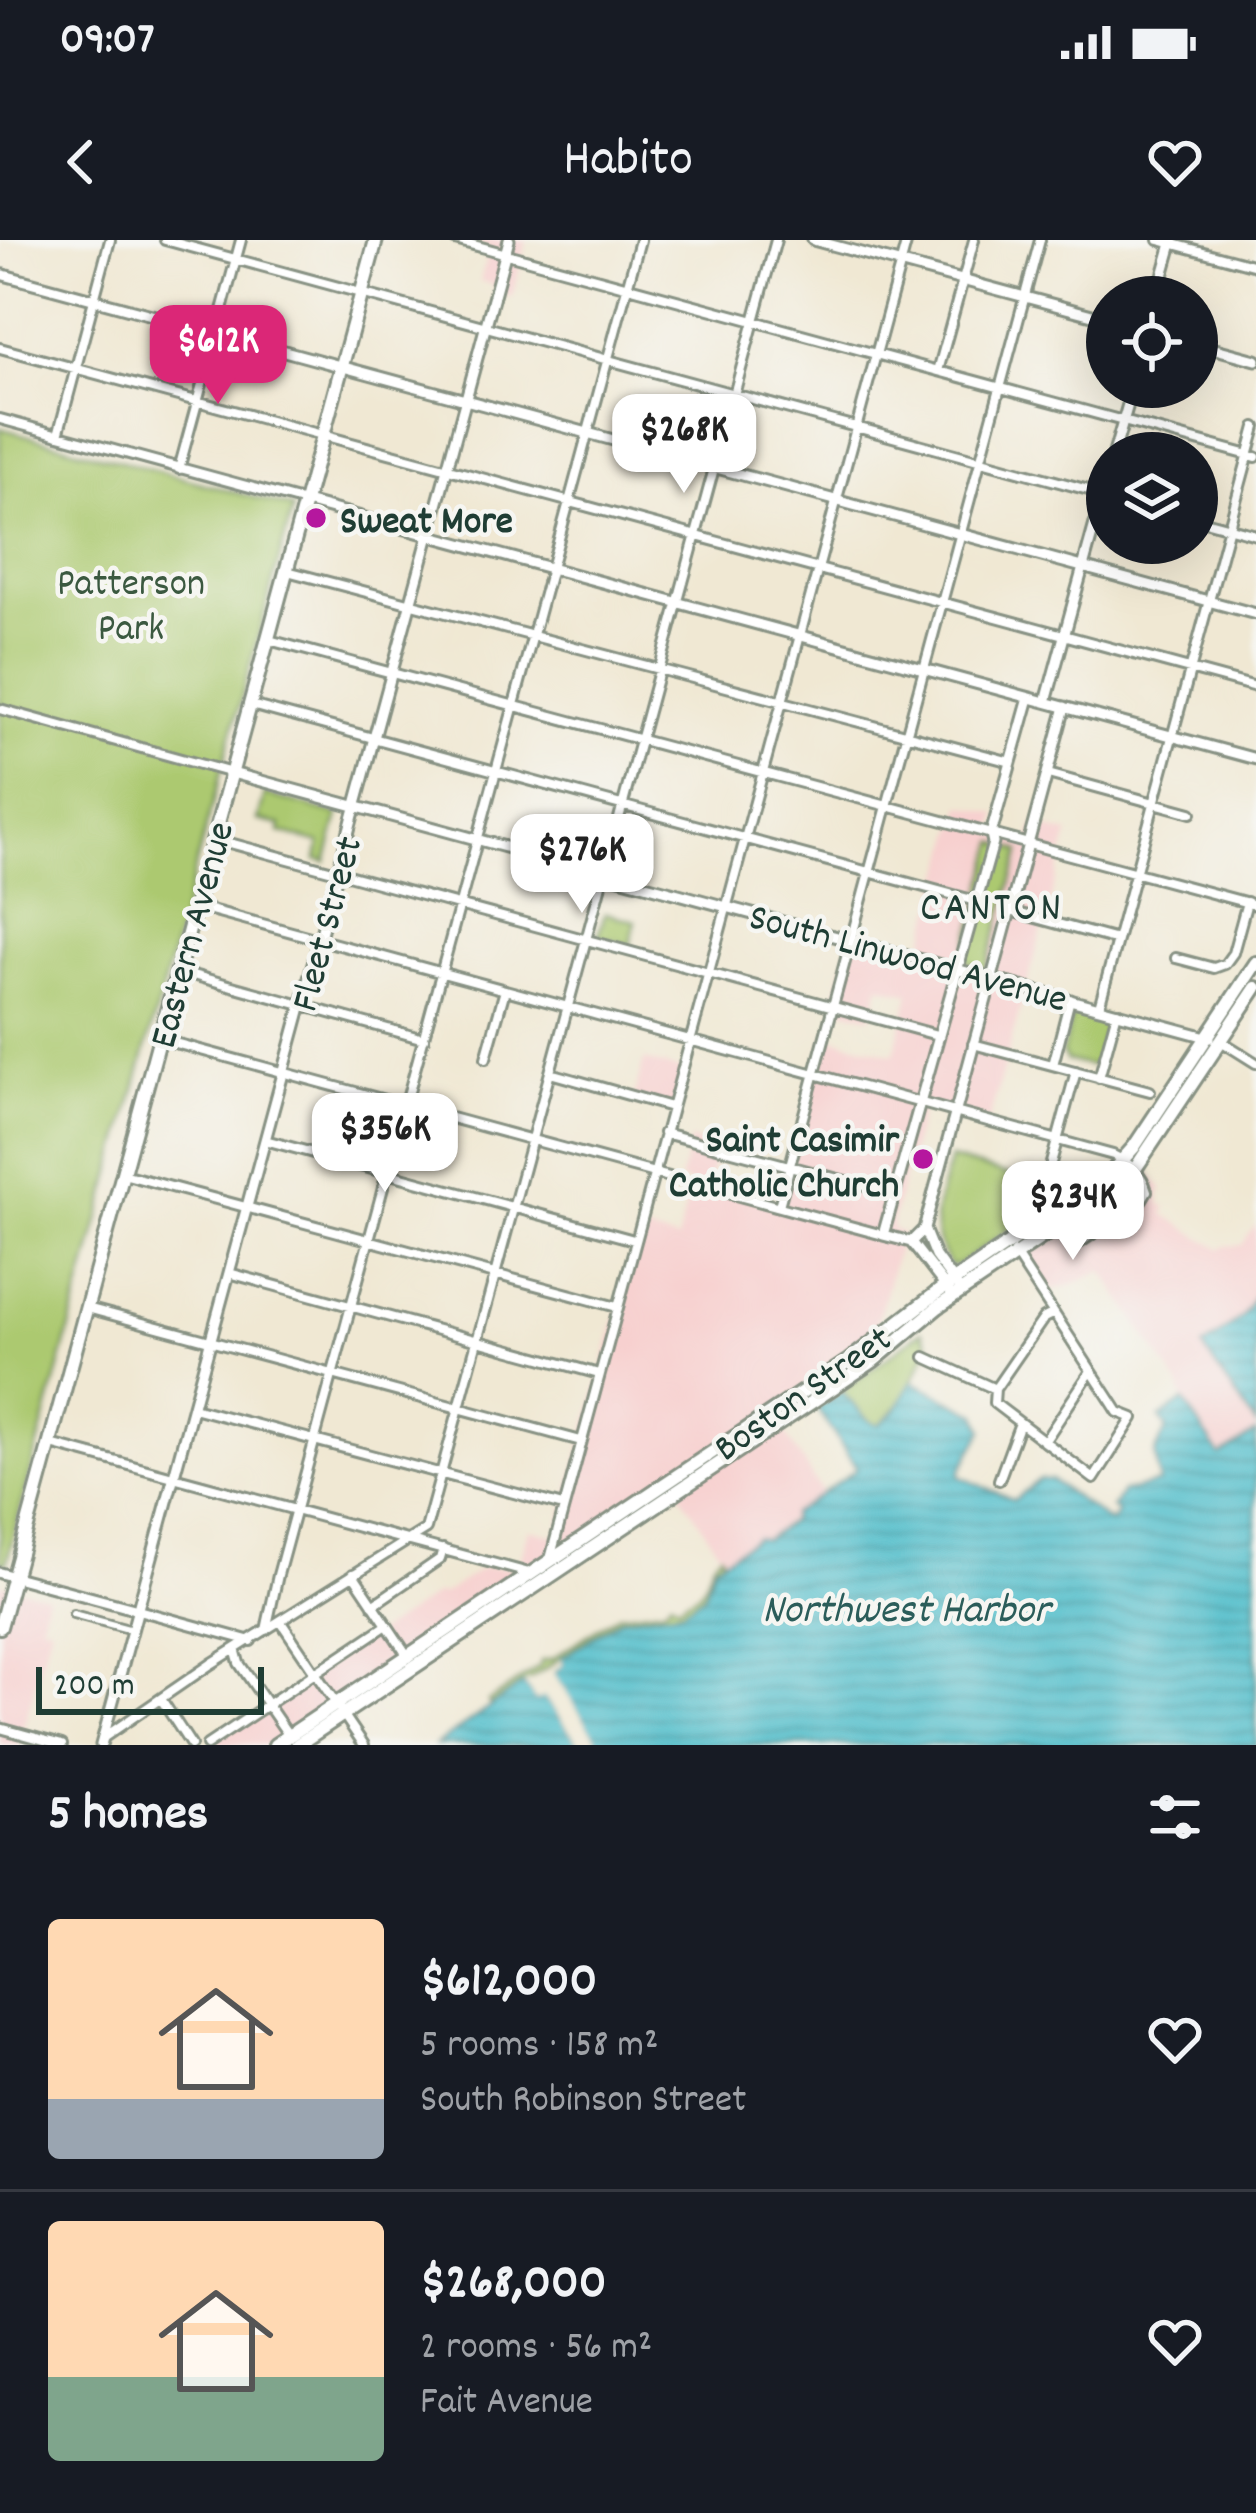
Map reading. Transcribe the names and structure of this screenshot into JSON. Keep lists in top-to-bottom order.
{
  "streets": {
    "main road": ["Eastern Avenue", "Boston Street"],
    "street": ["Fleet Street", "South Linwood Avenue"]
  },
  "crossings": [
    ["Fleet Street", "South Linwood Avenue"],
    ["Eastern Avenue", "South Linwood Avenue"],
    ["South Linwood Avenue", "Boston Street"]
  ],
  "districts": ["CANTON"],
  "water": ["Northwest Harbor"],
  "parks": ["Patterson Park"],
  "places": ["Sweat More", "Saint Casimir Catholic Church"],
  "scale_bar": "200 m",
  "page": {
    "status": "09:07",
    "header": "Habito",
    "price": [
      "$612K",
      "$268K",
      "$276K",
      "$356K",
      "$234K"
    ],
    "scale": "200 m",
    "heading": "5 homes",
    "list": [
      {
        "name": "$612,000",
        "note": "5 rooms · 158 m² · South Robinson Street"
      },
      {
        "name": "$268,000",
        "note": "2 rooms · 56 m² · Fait Avenue"
      }
    ]
  }
}
